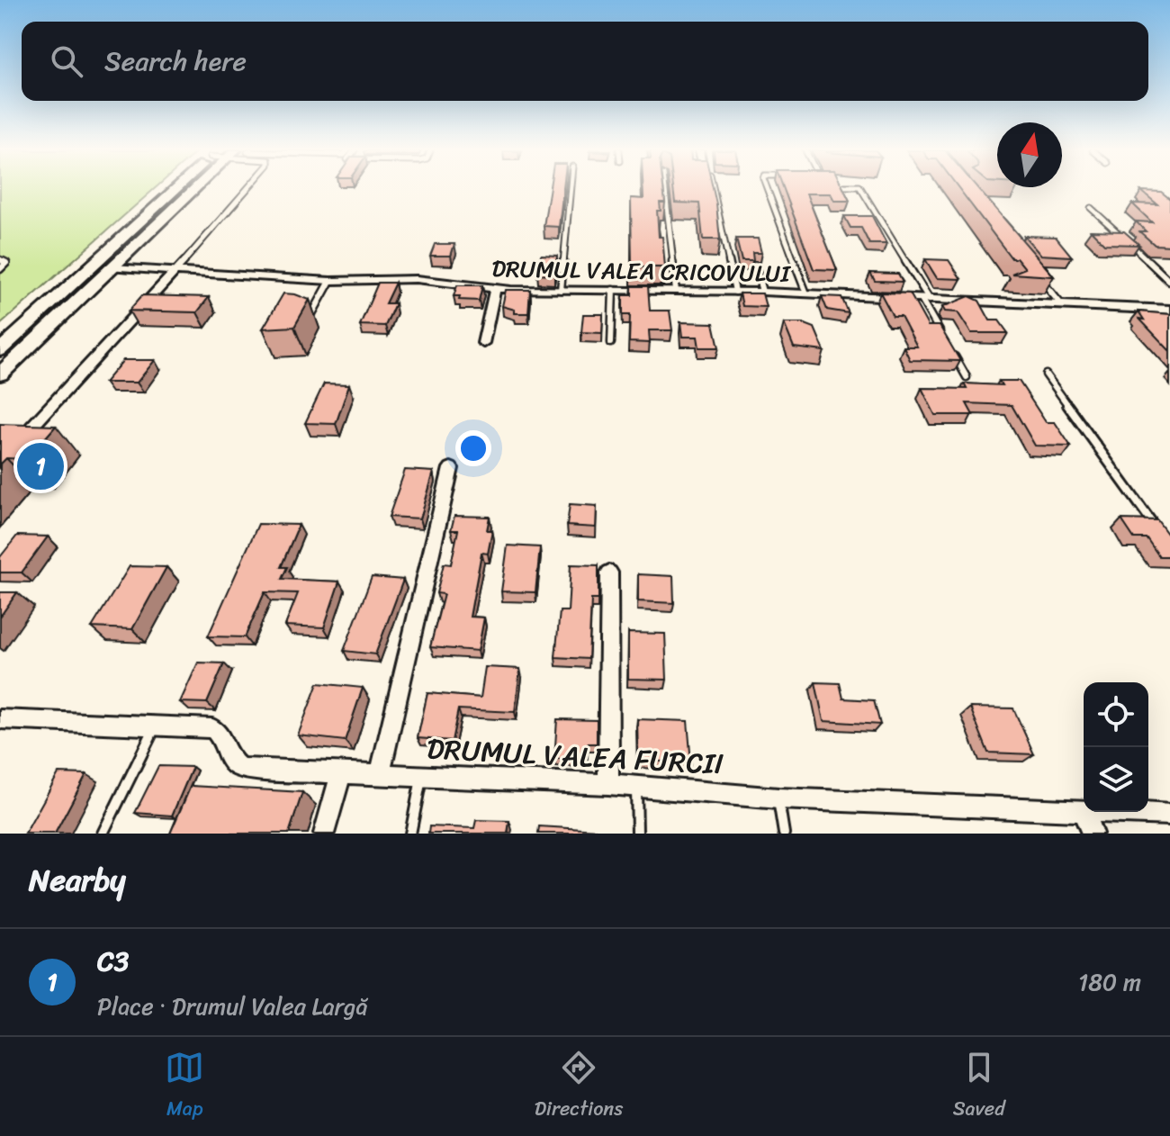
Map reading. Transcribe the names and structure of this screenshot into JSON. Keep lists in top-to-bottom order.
{
  "streets": {
    "street": ["DRUMUL VALEA CRICOVULUI", "DRUMUL VALEA FURCII"]
  },
  "north": "top",
  "page": {
    "search": "Search here",
    "pins": "1",
    "heading": "Nearby",
    "list": [
      {
        "mark": "1",
        "name": "C3",
        "note": "Place · Drumul Valea Largă",
        "value": "180 m"
      }
    ],
    "nav": ["Map", "Directions", "Saved"]
  }
}
